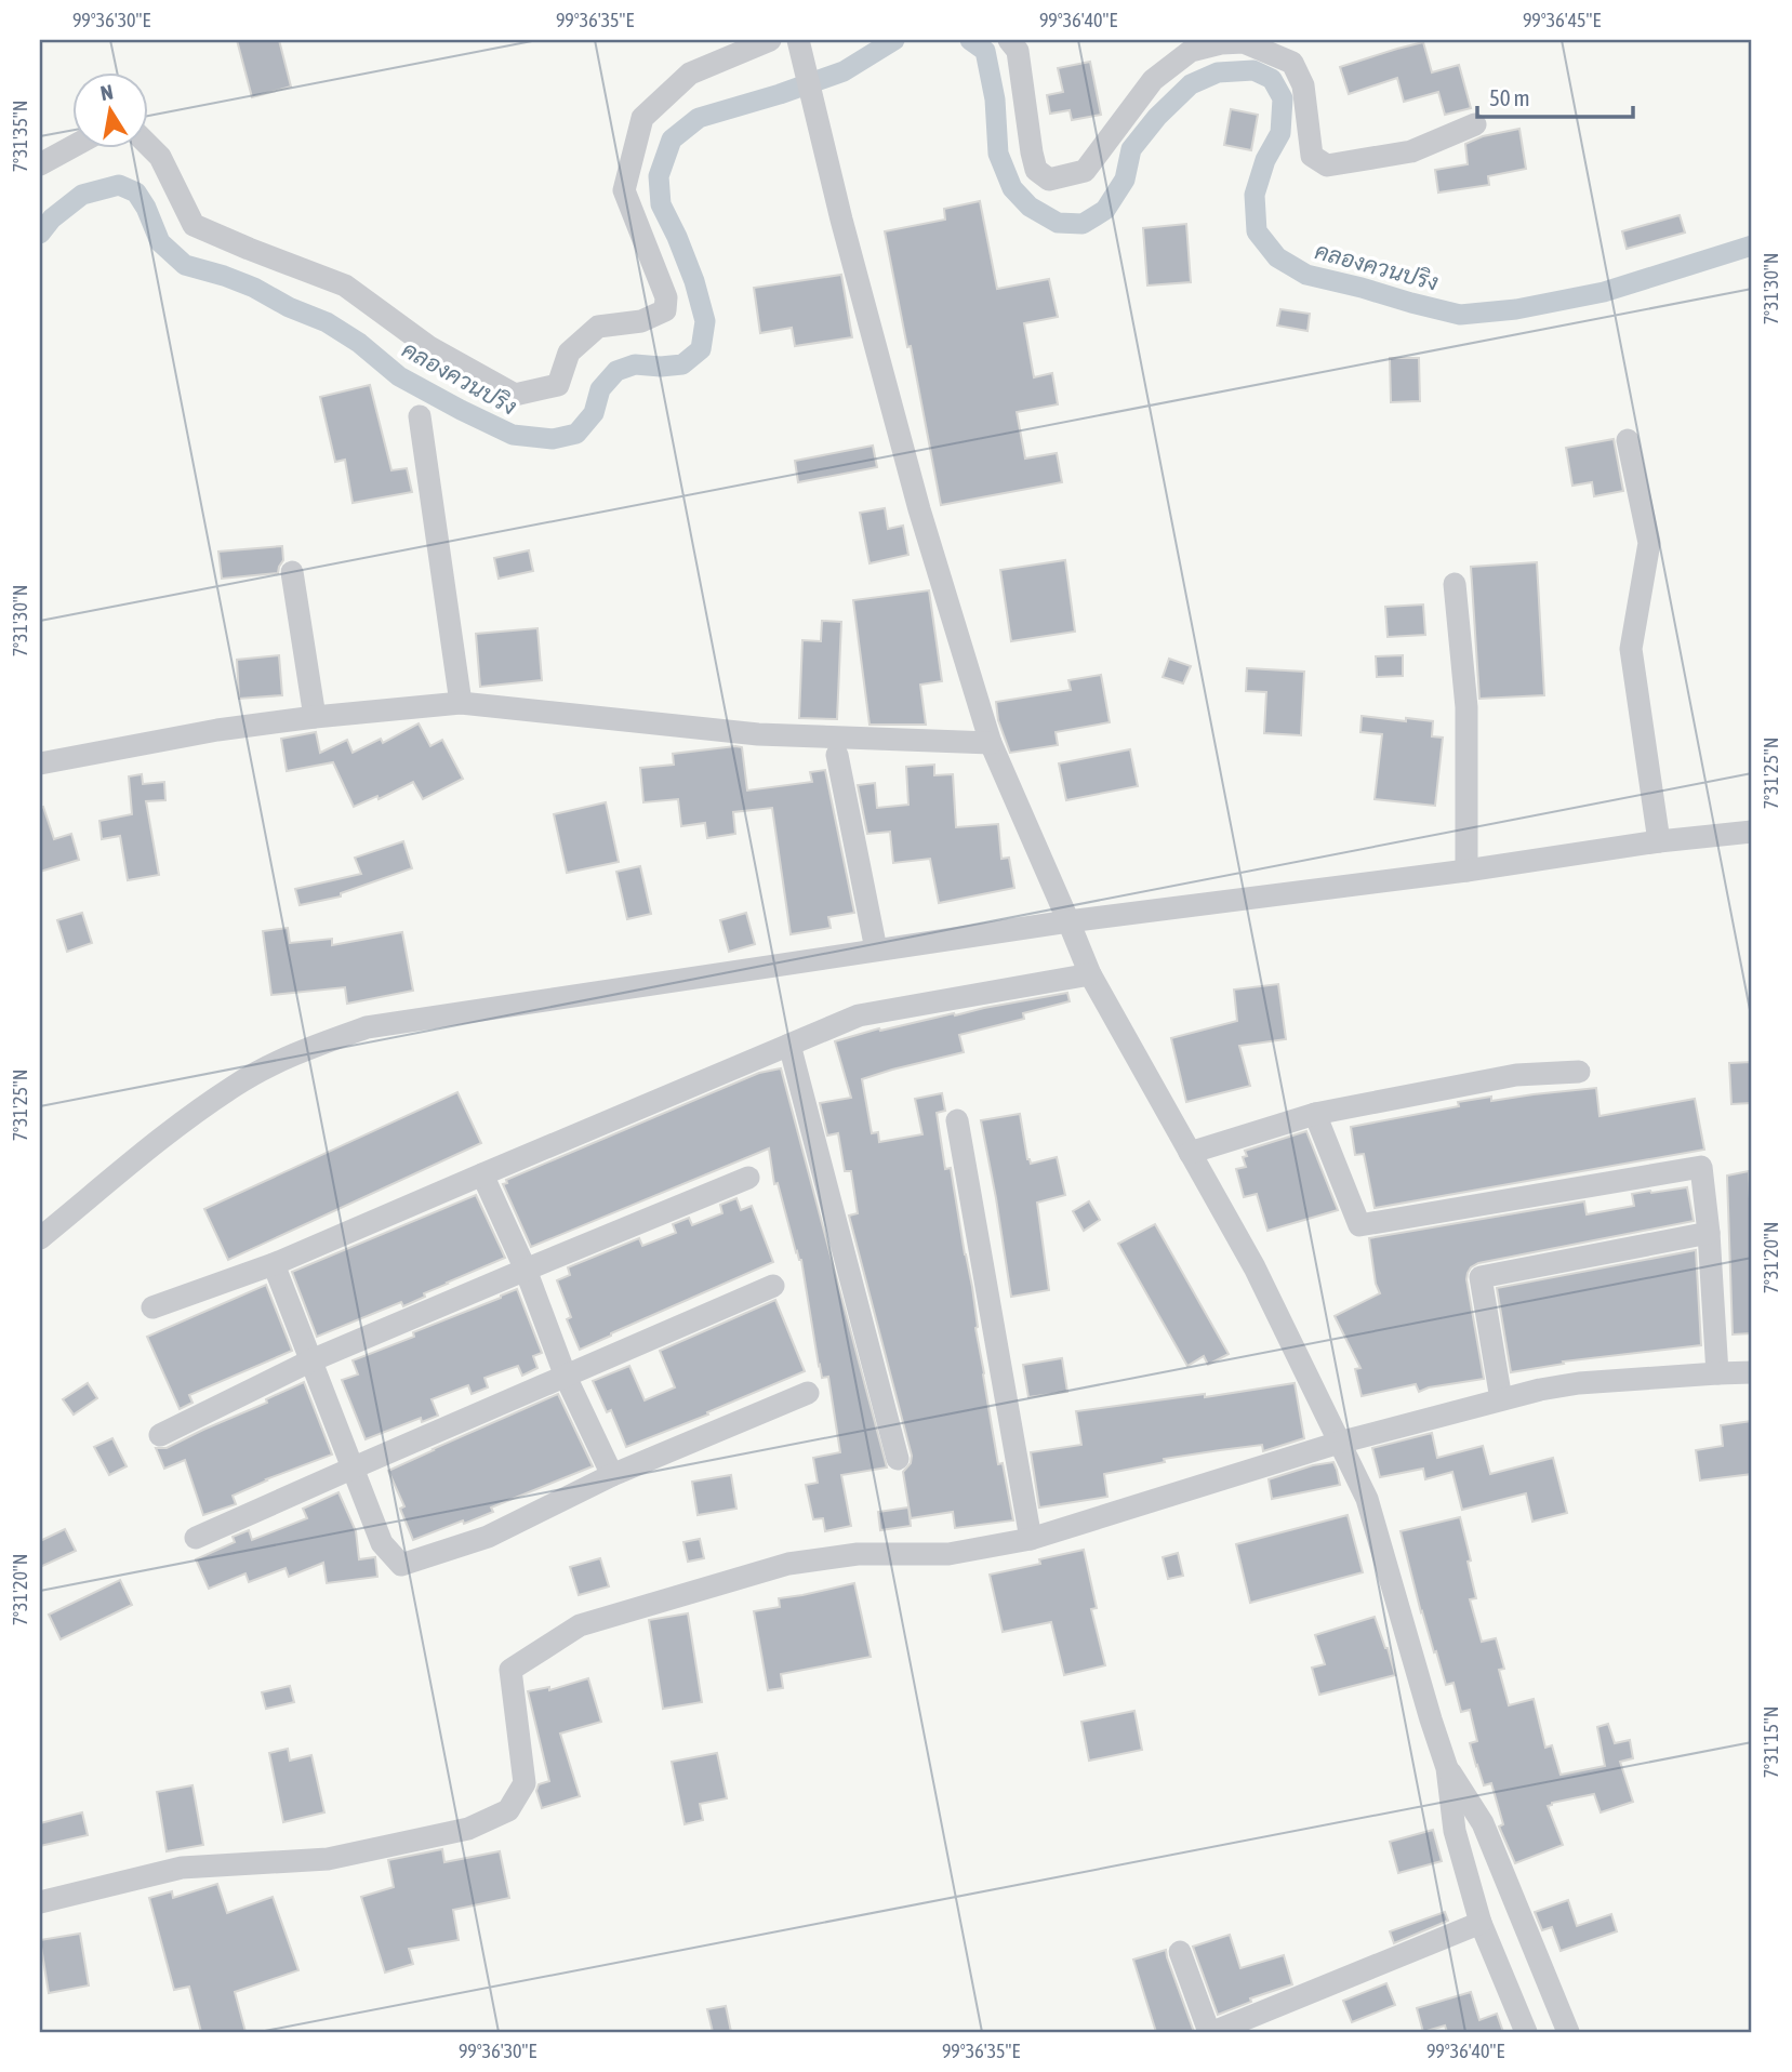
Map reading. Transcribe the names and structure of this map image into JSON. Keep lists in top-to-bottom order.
{
  "water": ["คลองควนปริง"],
  "scale_bar": "50 m",
  "north": "top",
  "coordinates": [
    "99°36'30\"E",
    "99°36'35\"E",
    "99°36'40\"E",
    "99°36'45\"E",
    "7°31'35\"N",
    "7°31'30\"N",
    "7°31'25\"N",
    "7°31'20\"N",
    "7°31'15\"N"
  ]
}
